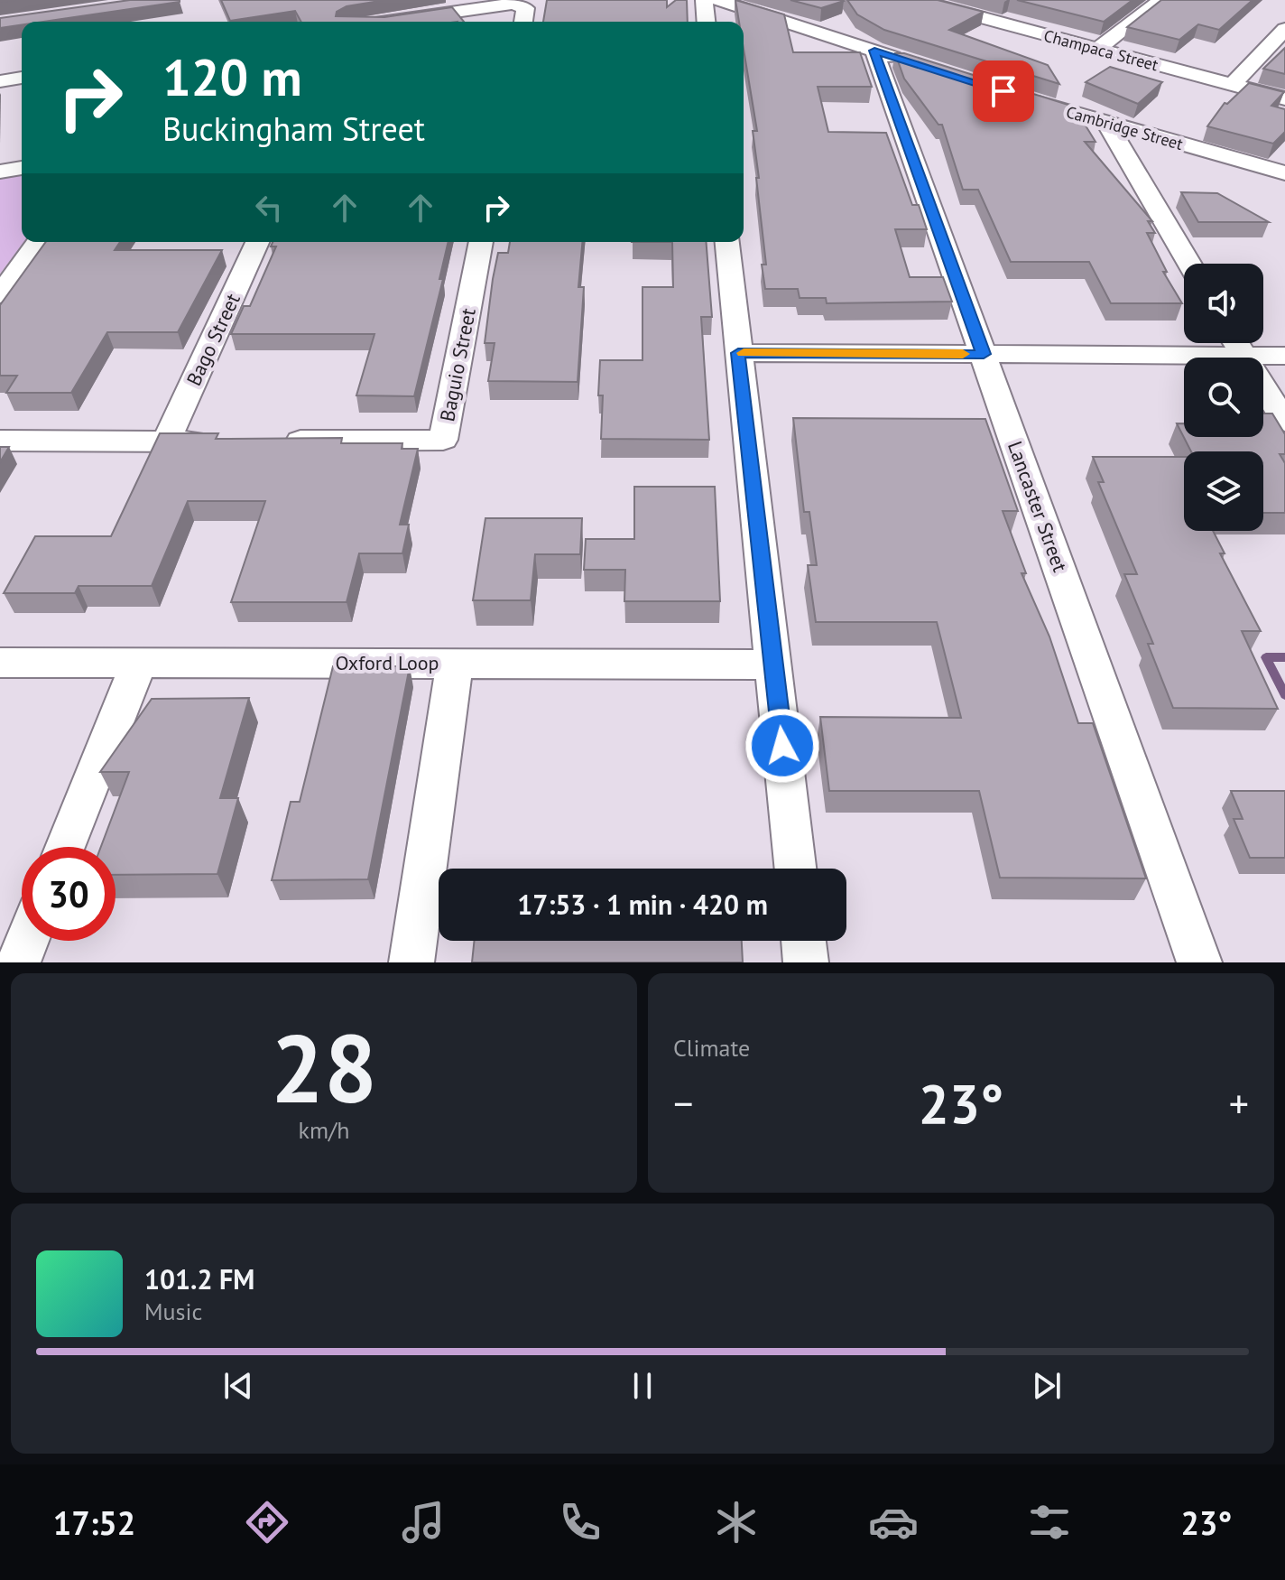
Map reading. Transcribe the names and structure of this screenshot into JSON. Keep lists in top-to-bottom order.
{
  "streets": {
    "street": [
      "Champaca Street",
      "Cambridge Street",
      "Bago Street",
      "Baguio Street",
      "Lancaster Street",
      "Oxford Loop"
    ]
  },
  "page": {
    "turn": ["120 m", "Buckingham Street"],
    "limit": "30",
    "trip": "17:53 · 1 min · 420 m",
    "tile": [
      ["28", "km/h"],
      "Climate"
    ],
    "heat": ["−", "23°", "+"],
    "song": ["101.2 FM", "Music"],
    "tabs": ["17:52", "23°"]
  }
}
